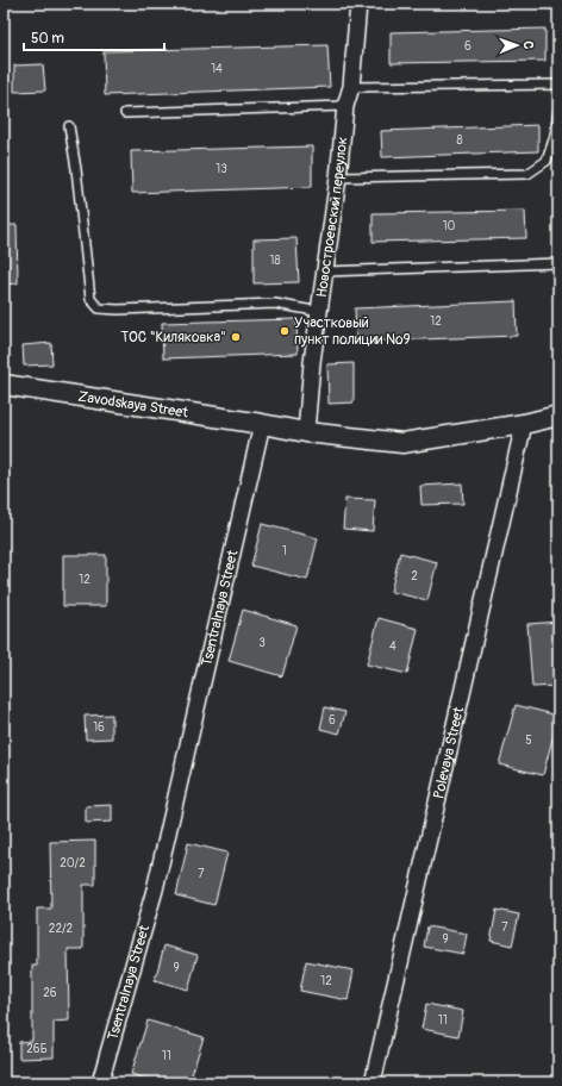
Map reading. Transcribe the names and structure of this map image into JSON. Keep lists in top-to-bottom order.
{
  "streets": {
    "street": [
      "Новостроевский переулок",
      "Zavodskaya Street",
      "Tsentralnaya Street",
      "Polevaya Street"
    ]
  },
  "crossings": [
    ["Zavodskaya Street", "Tsentralnaya Street"]
  ],
  "places": ["Участковый пункт полиции №9", "ТОС \"Киляковка\""],
  "house_numbers": [
    "6",
    "14",
    "8",
    "13",
    "10",
    "18",
    "12",
    "1",
    "2",
    "12",
    "3",
    "4",
    "6",
    "16",
    "5",
    "20/2",
    "7",
    "7",
    "22/2",
    "9",
    "9",
    "12",
    "26",
    "11",
    "26Б",
    "11"
  ],
  "scale_bar": "50 m",
  "north": "right"
}
